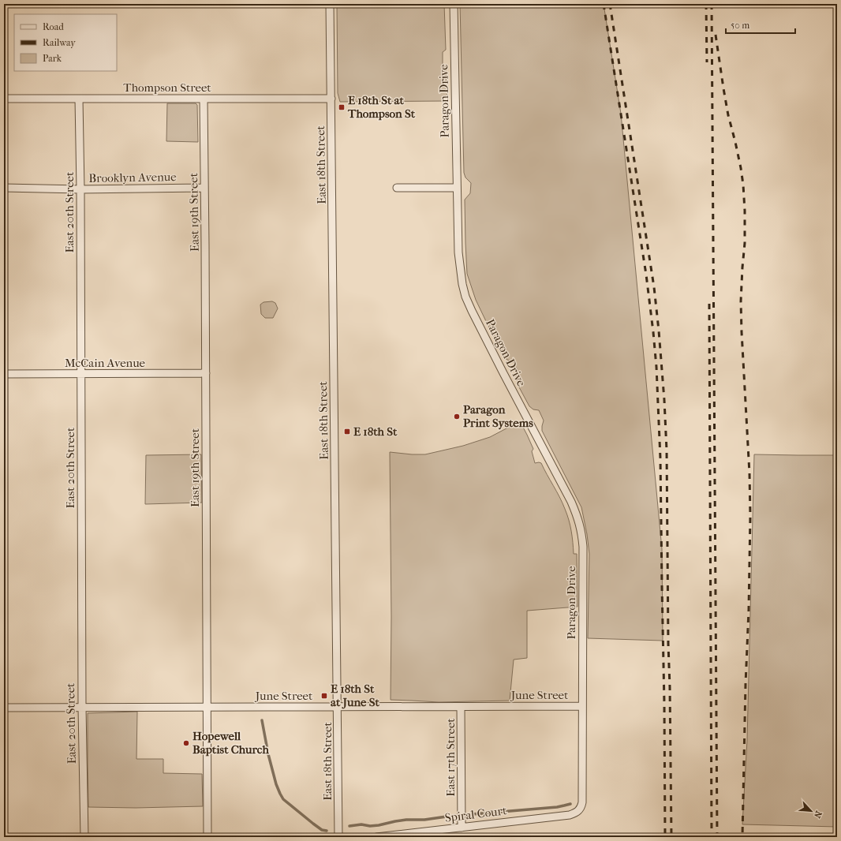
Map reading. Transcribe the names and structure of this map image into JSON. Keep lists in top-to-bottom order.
{
  "streets": {
    "street": [
      "Thompson Street",
      "Paragon Drive",
      "East 18th Street",
      "Brooklyn Avenue",
      "East 20th Street",
      "East 19th Street",
      "McCain Avenue",
      "June Street",
      "East 17th Street",
      "Spiral Court"
    ]
  },
  "crossings": [
    ["Thompson Street", "East 18th Street"],
    ["Thompson Street", "East 20th Street"],
    ["Thompson Street", "East 19th Street"],
    ["Paragon Drive", "June Street"],
    ["Paragon Drive", "Spiral Court"],
    ["East 18th Street", "June Street"],
    ["Brooklyn Avenue", "East 20th Street"],
    ["Brooklyn Avenue", "East 19th Street"],
    ["East 20th Street", "McCain Avenue"],
    ["East 20th Street", "June Street"],
    ["East 19th Street", "McCain Avenue"],
    ["East 19th Street", "June Street"],
    ["June Street", "East 17th Street"],
    ["East 17th Street", "Spiral Court"]
  ],
  "places": {
    "transit": ["E 18th St at Thompson St", "E 18th St", "E 18th St at June St"],
    "other": ["Paragon Print Systems", "Hopewell Baptist Church"]
  },
  "legend": ["Road", "Railway", "Park"],
  "scale_bar": "50 m",
  "north": "bottom right"
}
